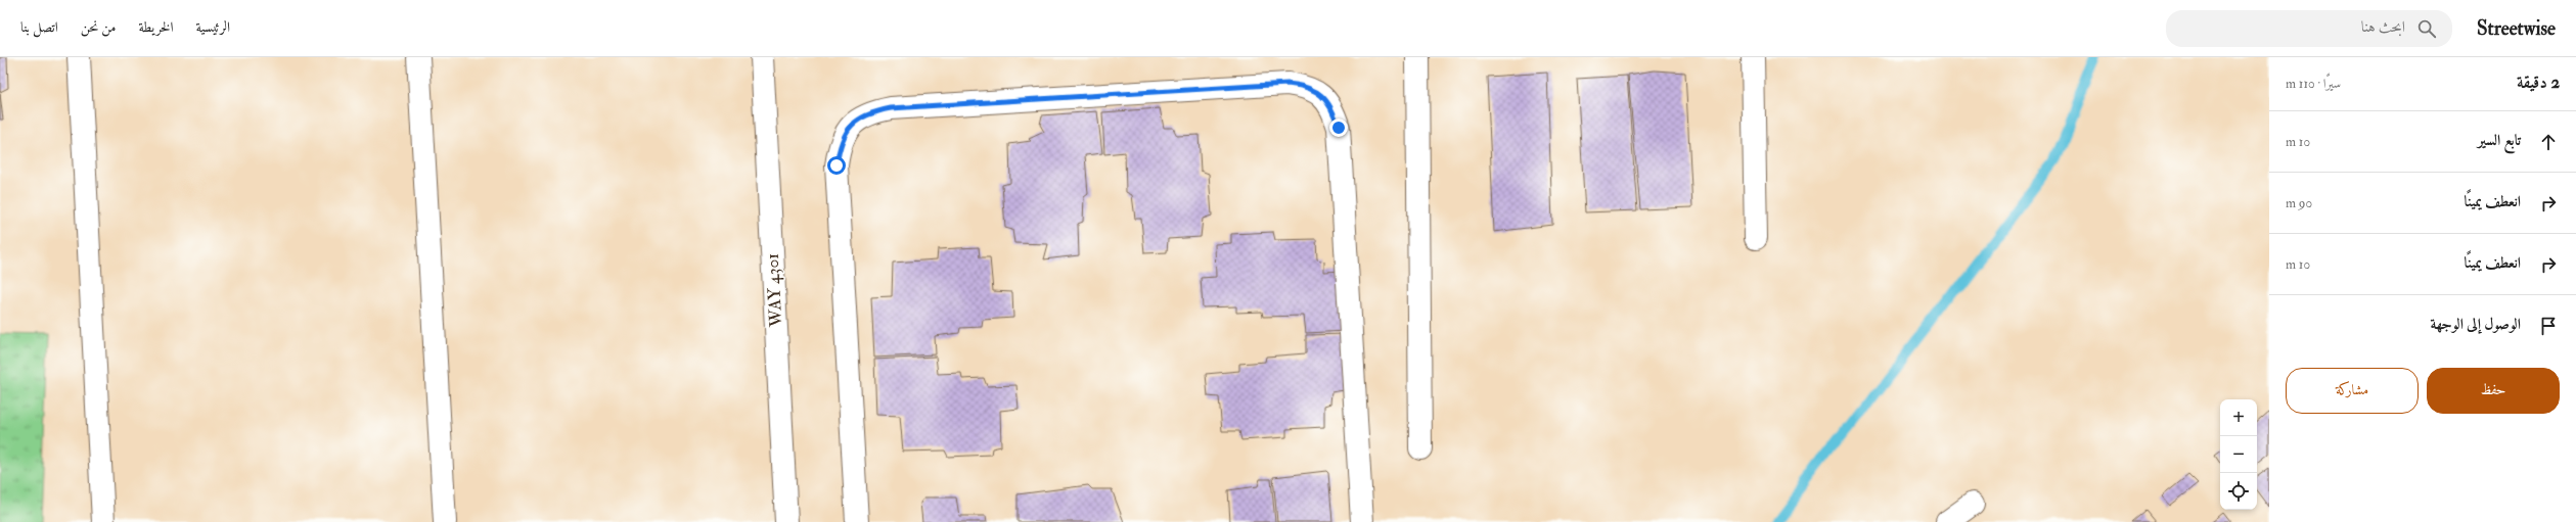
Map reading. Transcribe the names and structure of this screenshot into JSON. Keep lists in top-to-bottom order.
{
  "streets": {
    "street": ["WAY 4301"]
  },
  "page": {
    "header": "Streetwise",
    "search": "ابحث هنا",
    "nav": [
      "الرئيسية",
      "الخريطة",
      "من نحن",
      "اتصل بنا"
    ],
    "heading": ["2 دقيقة", "سيرًا · 110 m"],
    "list": [
      ["تابع السير", "10 m"],
      ["انعطف يمينًا", "90 m"],
      ["انعطف يمينًا", "10 m"],
      "الوصول إلى الوجهة"
    ],
    "buttons": ["حفظ", "مشاركة"],
    "map_buttons": ["+", "−"]
  }
}
